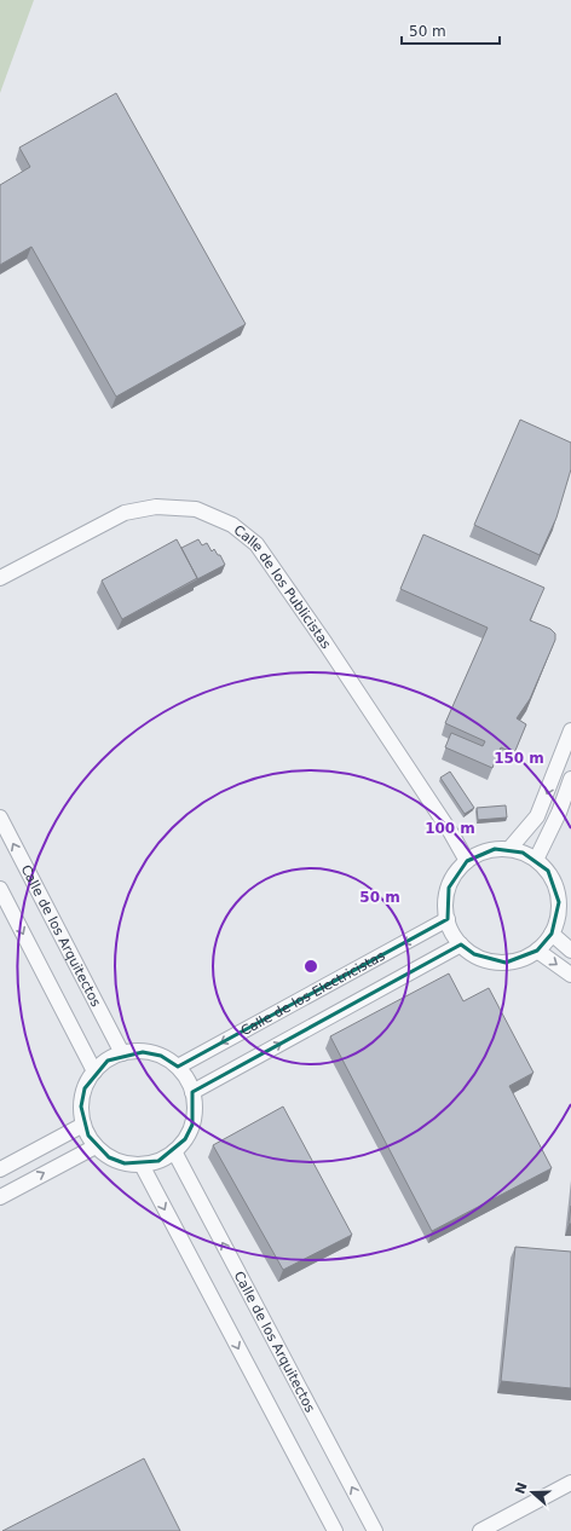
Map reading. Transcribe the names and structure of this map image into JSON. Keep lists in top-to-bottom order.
{
  "streets": {
    "street": ["Calle de los Publicistas", "Calle de los Arquitectos", "Calle de los Electricistas"]
  },
  "crossings": [
    ["Calle de los Publicistas", "Calle de los Electricistas"],
    ["Calle de los Arquitectos", "Calle de los Electricistas"]
  ],
  "scale_bar": "50 m",
  "north": "left",
  "rings": ["150 m", "100 m", "50 m"]
}
